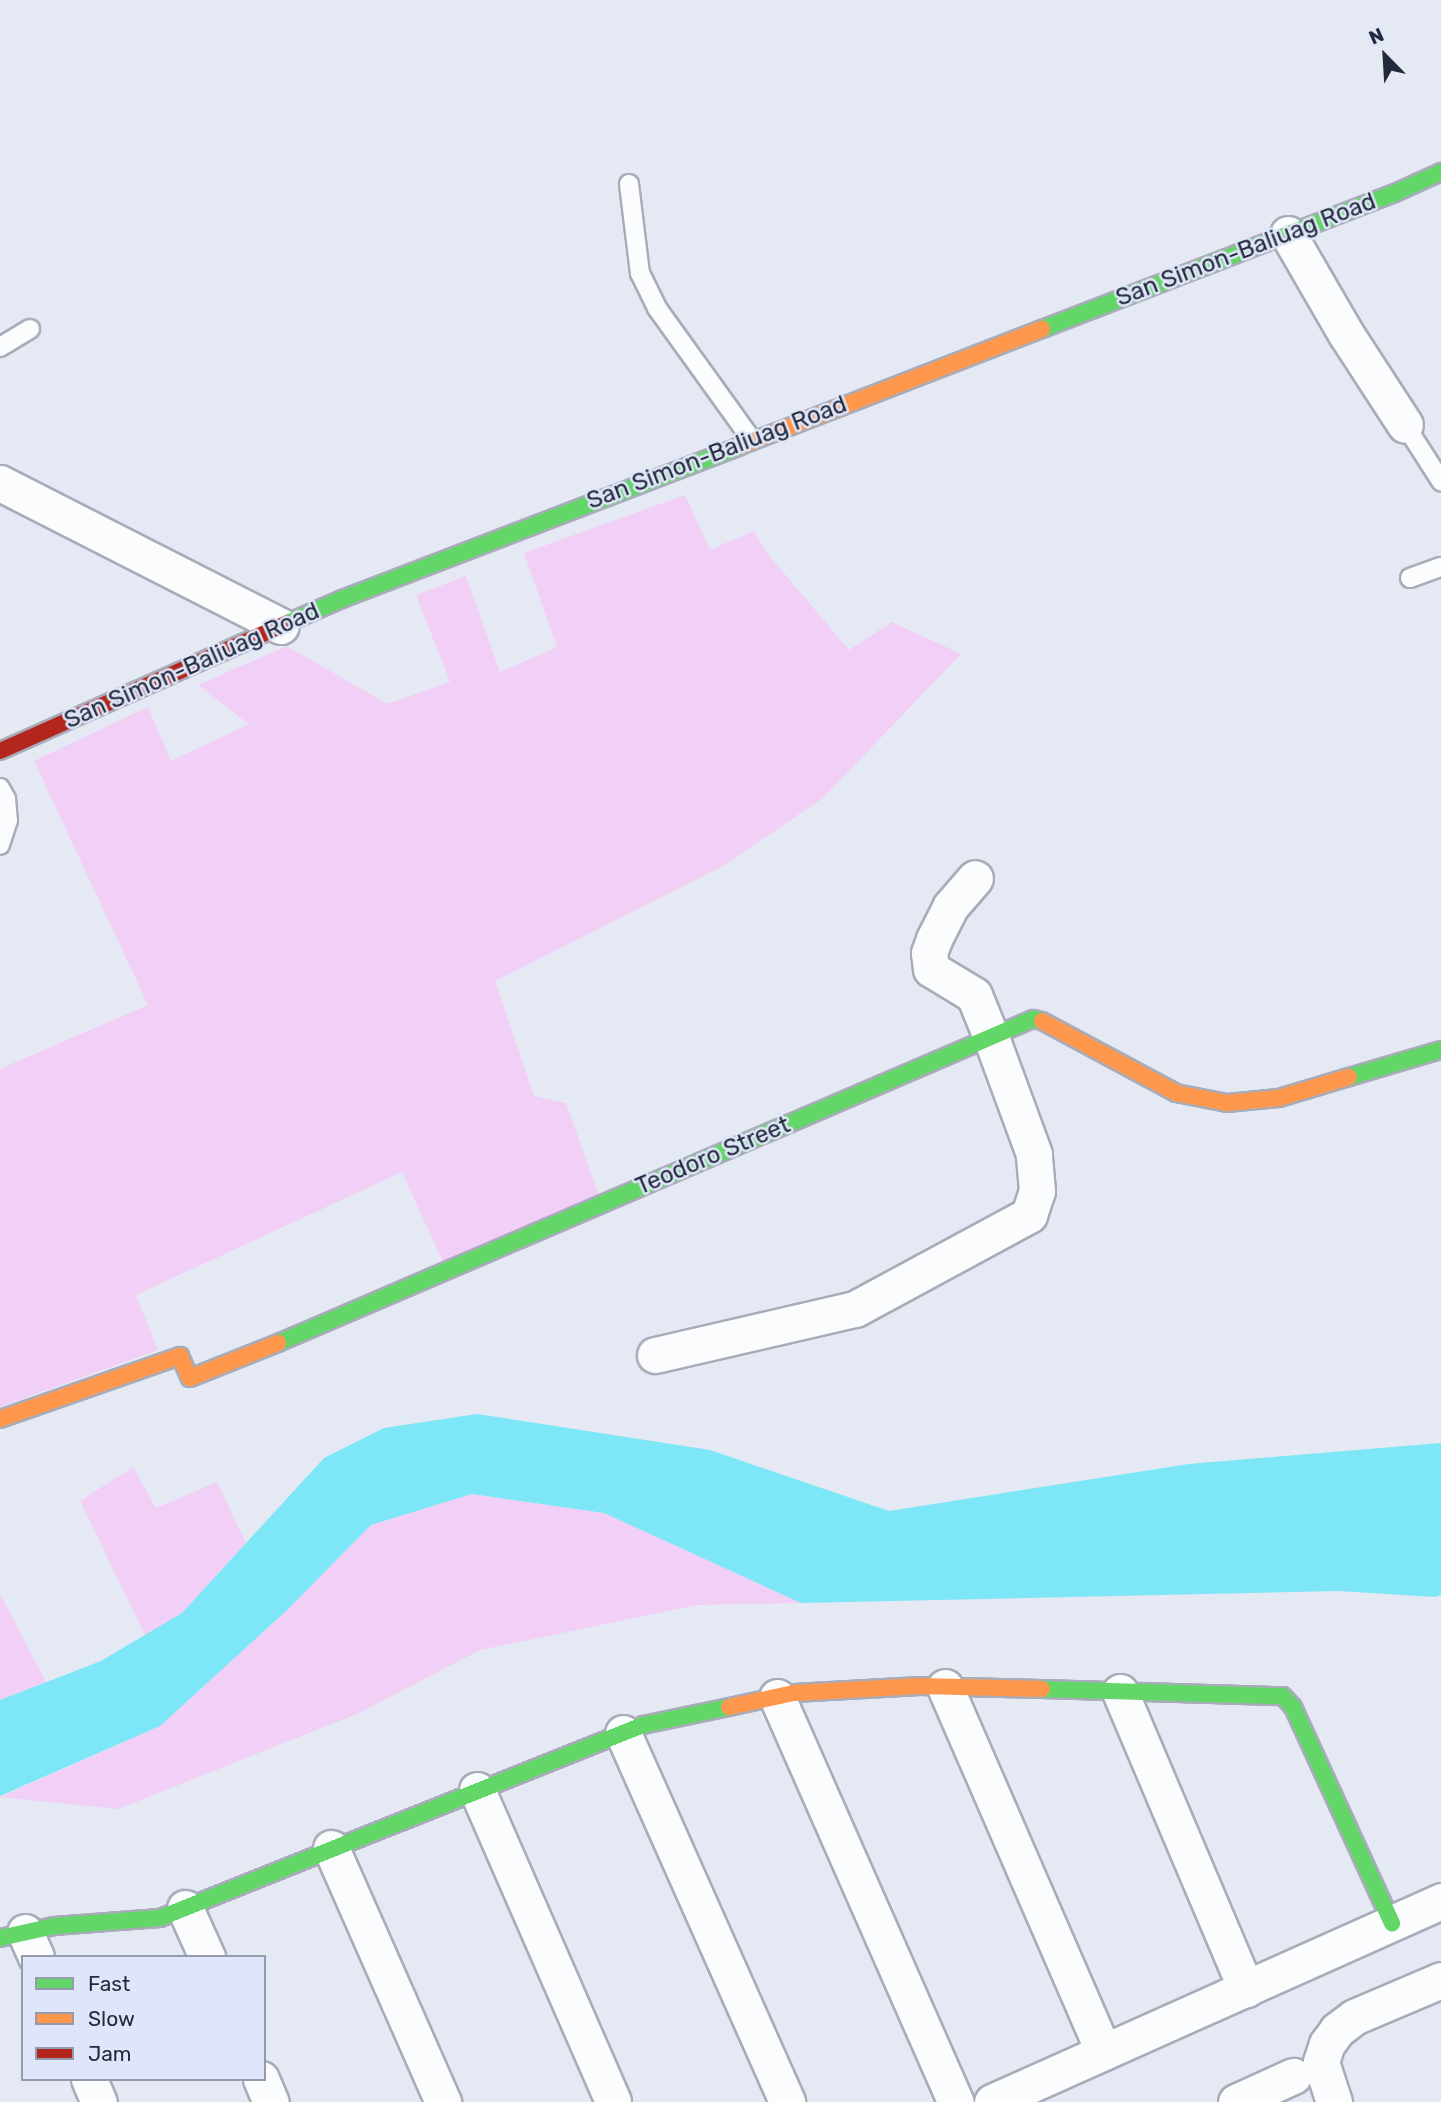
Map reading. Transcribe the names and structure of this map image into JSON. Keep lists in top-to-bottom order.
{
  "streets": {
    "street": ["San Simon-Baliuag Road", "Teodoro Street"]
  },
  "legend": ["Fast", "Slow", "Jam"],
  "north": "top left"
}
